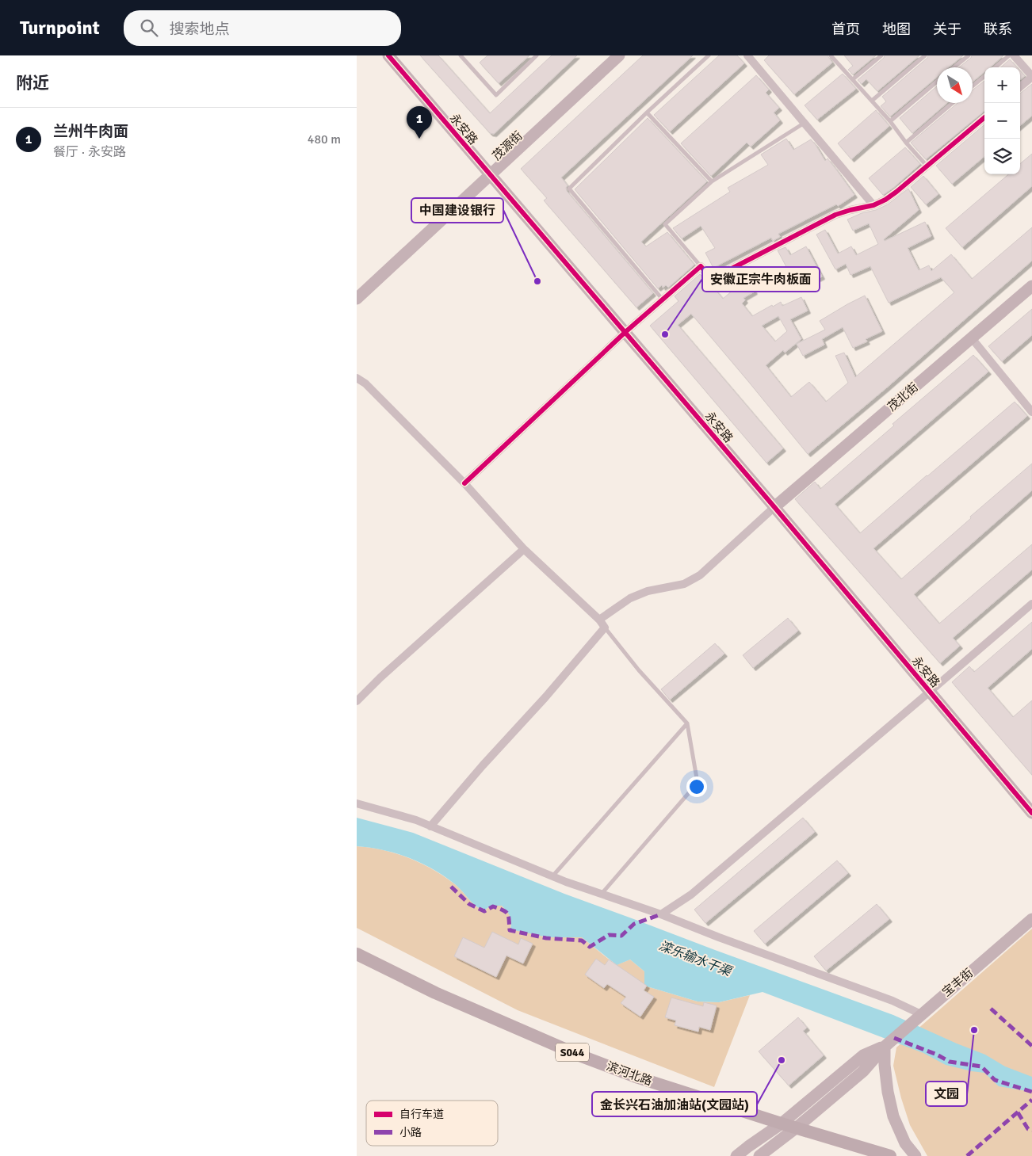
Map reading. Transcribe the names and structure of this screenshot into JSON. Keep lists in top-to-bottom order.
{
  "streets": {
    "main road": ["S044", "滨河北路"],
    "street": [
      "永安路",
      "茂源街",
      "茂北街",
      "宝丰街"
    ]
  },
  "crossings": [
    ["永安路", "茂源街"],
    ["永安路", "茂北街"],
    ["宝丰街", "滨河北路"]
  ],
  "water": ["滦乐输水干渠"],
  "places": [
    "中国建设银行",
    "安徽正宗牛肉板面",
    "文园",
    "金长兴石油加油站(文园站)"
  ],
  "legend": ["自行车道", "小路"],
  "north": "bottom right",
  "page": {
    "header": "Turnpoint",
    "search": "搜索地点",
    "nav": [
      "首页",
      "地图",
      "关于",
      "联系"
    ],
    "heading": "附近",
    "map_buttons": ["+", "−"],
    "pins": "1",
    "list": [
      {
        "mark": "1",
        "name": "兰州牛肉面",
        "note": "餐厅 · 永安路",
        "value": "480 m"
      }
    ]
  }
}
